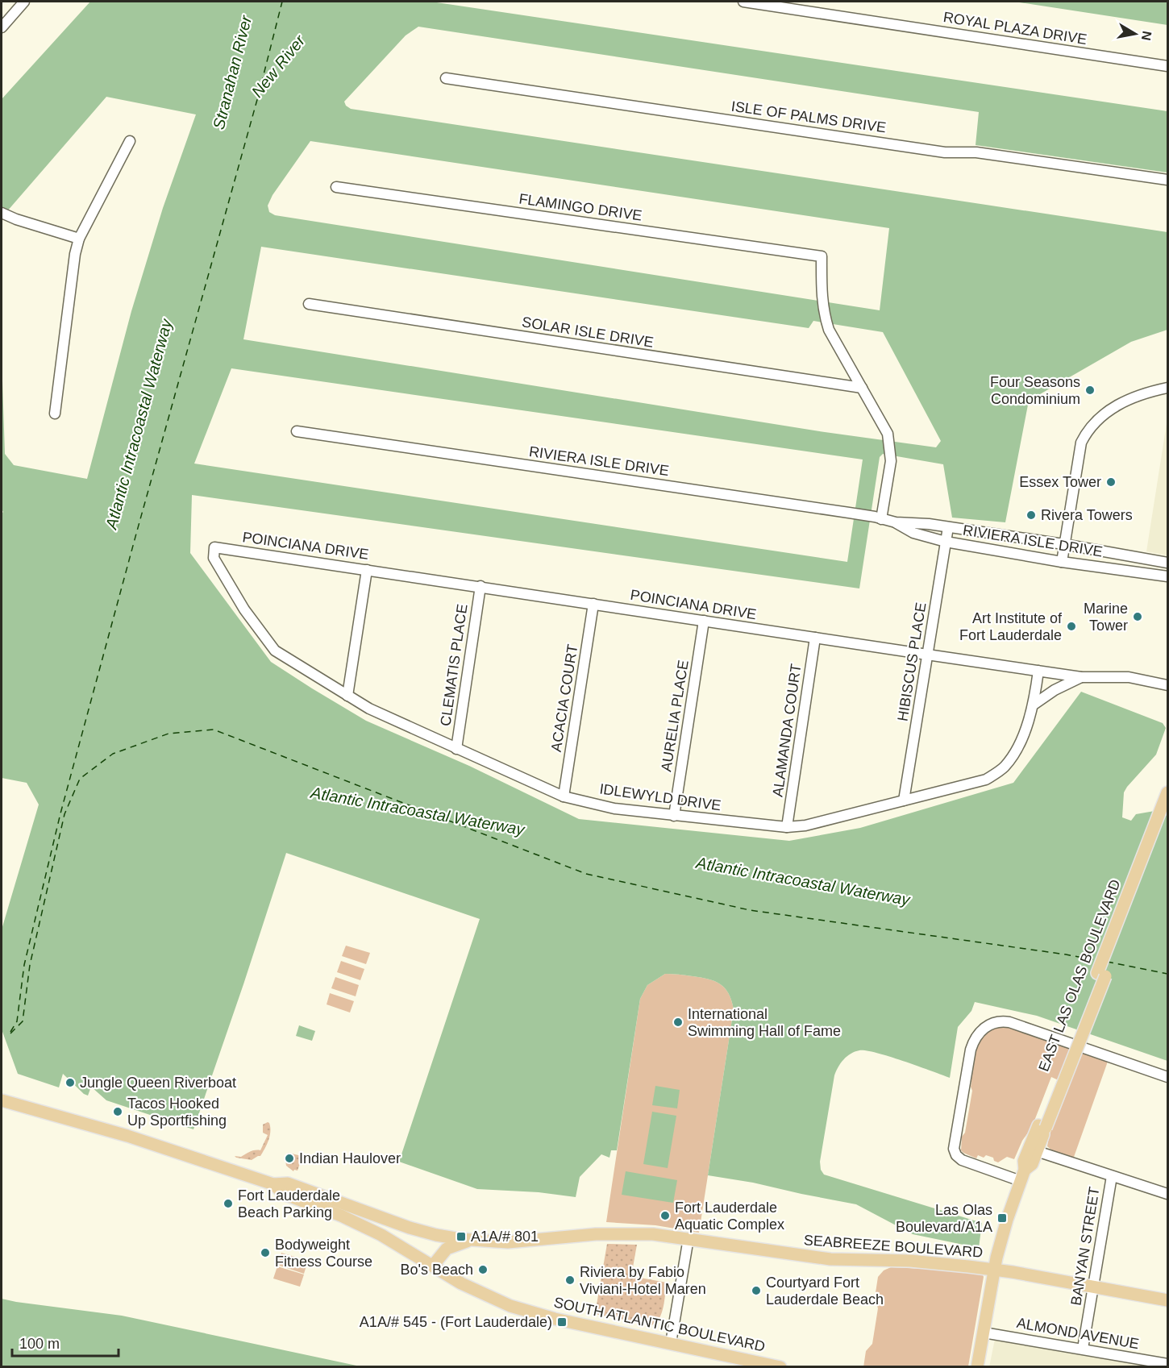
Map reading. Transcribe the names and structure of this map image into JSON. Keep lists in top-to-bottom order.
{
  "streets": {
    "main road": ["EAST LAS OLAS BOULEVARD", "SEABREEZE BOULEVARD", "SOUTH ATLANTIC BOULEVARD"],
    "street": [
      "ROYAL PLAZA DRIVE",
      "ISLE OF PALMS DRIVE",
      "FLAMINGO DRIVE",
      "SOLAR ISLE DRIVE",
      "RIVIERA ISLE DRIVE",
      "POINCIANA DRIVE",
      "HIBISCUS PLACE",
      "CLEMATIS PLACE",
      "ACACIA COURT",
      "AURELIA PLACE",
      "ALAMANDA COURT",
      "IDLEWYLD DRIVE",
      "BANYAN STREET",
      "ALMOND AVENUE"
    ]
  },
  "crossings": [
    ["FLAMINGO DRIVE", "SOLAR ISLE DRIVE"],
    ["RIVIERA ISLE DRIVE", "HIBISCUS PLACE"],
    ["POINCIANA DRIVE", "HIBISCUS PLACE"],
    ["POINCIANA DRIVE", "CLEMATIS PLACE"],
    ["POINCIANA DRIVE", "ACACIA COURT"],
    ["POINCIANA DRIVE", "AURELIA PLACE"],
    ["POINCIANA DRIVE", "ALAMANDA COURT"],
    ["POINCIANA DRIVE", "IDLEWYLD DRIVE"],
    ["HIBISCUS PLACE", "IDLEWYLD DRIVE"],
    ["CLEMATIS PLACE", "IDLEWYLD DRIVE"],
    ["ACACIA COURT", "IDLEWYLD DRIVE"],
    ["AURELIA PLACE", "IDLEWYLD DRIVE"],
    ["ALAMANDA COURT", "IDLEWYLD DRIVE"],
    ["EAST LAS OLAS BOULEVARD", "SEABREEZE BOULEVARD"],
    ["EAST LAS OLAS BOULEVARD", "ALMOND AVENUE"],
    ["SEABREEZE BOULEVARD", "BANYAN STREET"],
    ["SEABREEZE BOULEVARD", "SOUTH ATLANTIC BOULEVARD"],
    ["BANYAN STREET", "ALMOND AVENUE"]
  ],
  "water": ["New River", "Stranahan River", "Atlantic Intracoastal Waterway"],
  "places": {
    "other": [
      "Four Seasons Condominium",
      "Essex Tower",
      "Rivera Towers",
      "Marine Tower",
      "Art Institute of Fort Lauderdale",
      "International Swimming Hall of Fame",
      "Jungle Queen Riverboat",
      "Tacos Hooked Up Sportfishing",
      "Indian Haulover",
      "Fort Lauderdale Beach Parking",
      "Fort Lauderdale Aquatic Complex",
      "Bodyweight Fitness Course",
      "Bo's Beach",
      "Riviera by Fabio Viviani-Hotel Maren",
      "Courtyard Fort Lauderdale Beach"
    ],
    "transit": ["Las Olas Boulevard/A1A", "A1A/# 801", "A1A/# 545 - (Fort Lauderdale)"]
  },
  "scale_bar": "100 m",
  "north": "right"
}
